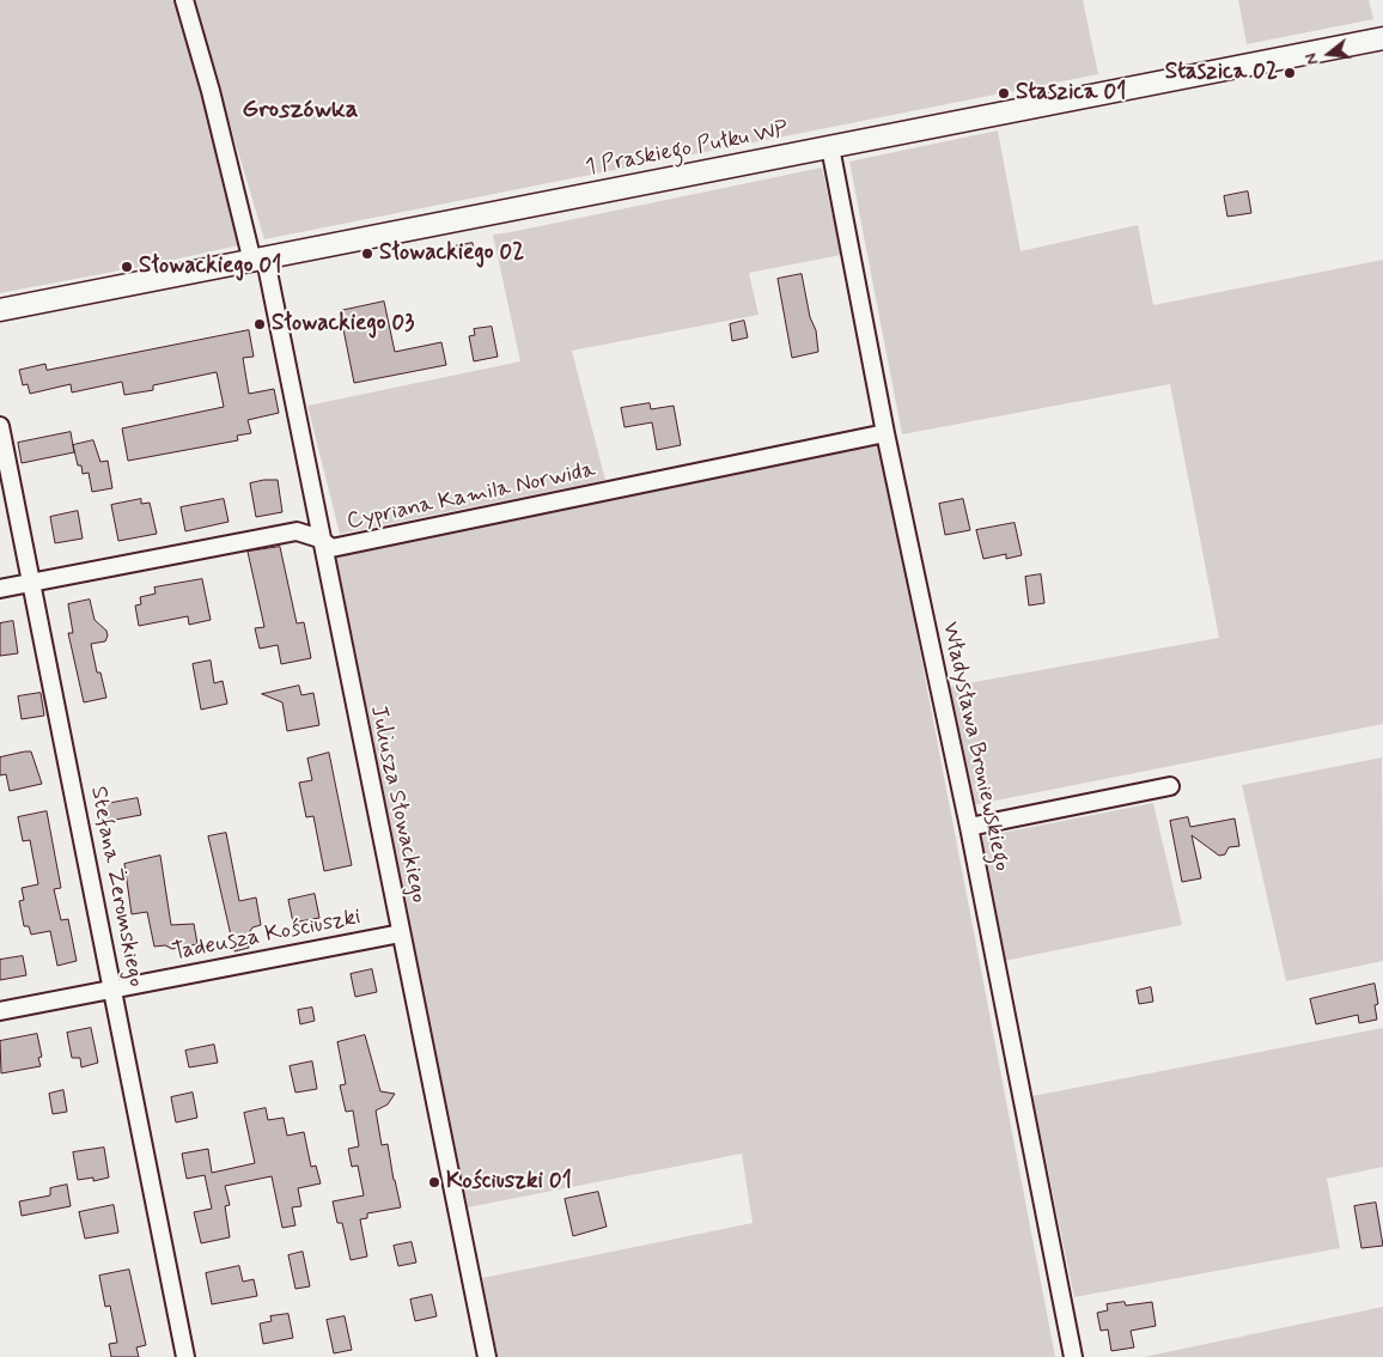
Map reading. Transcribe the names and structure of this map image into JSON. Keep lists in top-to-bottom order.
{
  "streets": {
    "street": [
      "1 Praskiego Pułku WP",
      "Cypriana Kamila Norwida",
      "Władysława Broniewskiego",
      "Juliusza Słowackiego",
      "Stefana Żeromskiego",
      "Tadeusza Kościuszki"
    ]
  },
  "crossings": [
    ["1 Praskiego Pułku WP", "Władysława Broniewskiego"],
    ["1 Praskiego Pułku WP", "Juliusza Słowackiego"],
    ["Cypriana Kamila Norwida", "Władysława Broniewskiego"],
    ["Cypriana Kamila Norwida", "Juliusza Słowackiego"],
    ["Cypriana Kamila Norwida", "Stefana Żeromskiego"],
    ["Juliusza Słowackiego", "Tadeusza Kościuszki"],
    ["Stefana Żeromskiego", "Tadeusza Kościuszki"]
  ],
  "districts": ["Groszówka"],
  "places": [
    "Staszica 02",
    "Staszica 01",
    "Słowackiego 02",
    "Słowackiego 01",
    "Słowackiego 03",
    "Kościuszki 01"
  ],
  "north": "left"
}
